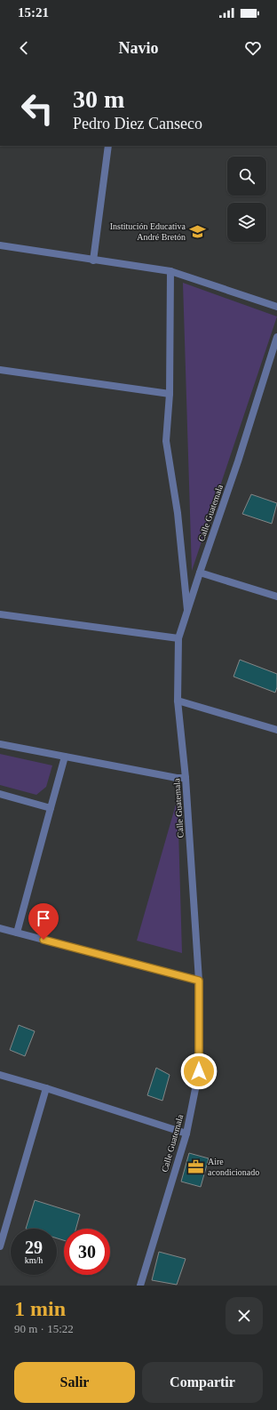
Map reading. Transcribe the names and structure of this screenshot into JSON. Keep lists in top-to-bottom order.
{
  "streets": {
    "street": ["Calle Guatemala"]
  },
  "places": {
    "school or university": ["Institución Educativa André Bretón"],
    "office": ["Aire acondicionado"]
  },
  "page": {
    "status": "15:21",
    "header": "Navio",
    "turn": ["30 m", "Pedro Diez Canseco"],
    "speed": "29 km/h",
    "limit": "30",
    "heading": ["1 min", "90 m · 15:22"],
    "buttons": ["Salir", "Compartir"]
  }
}
